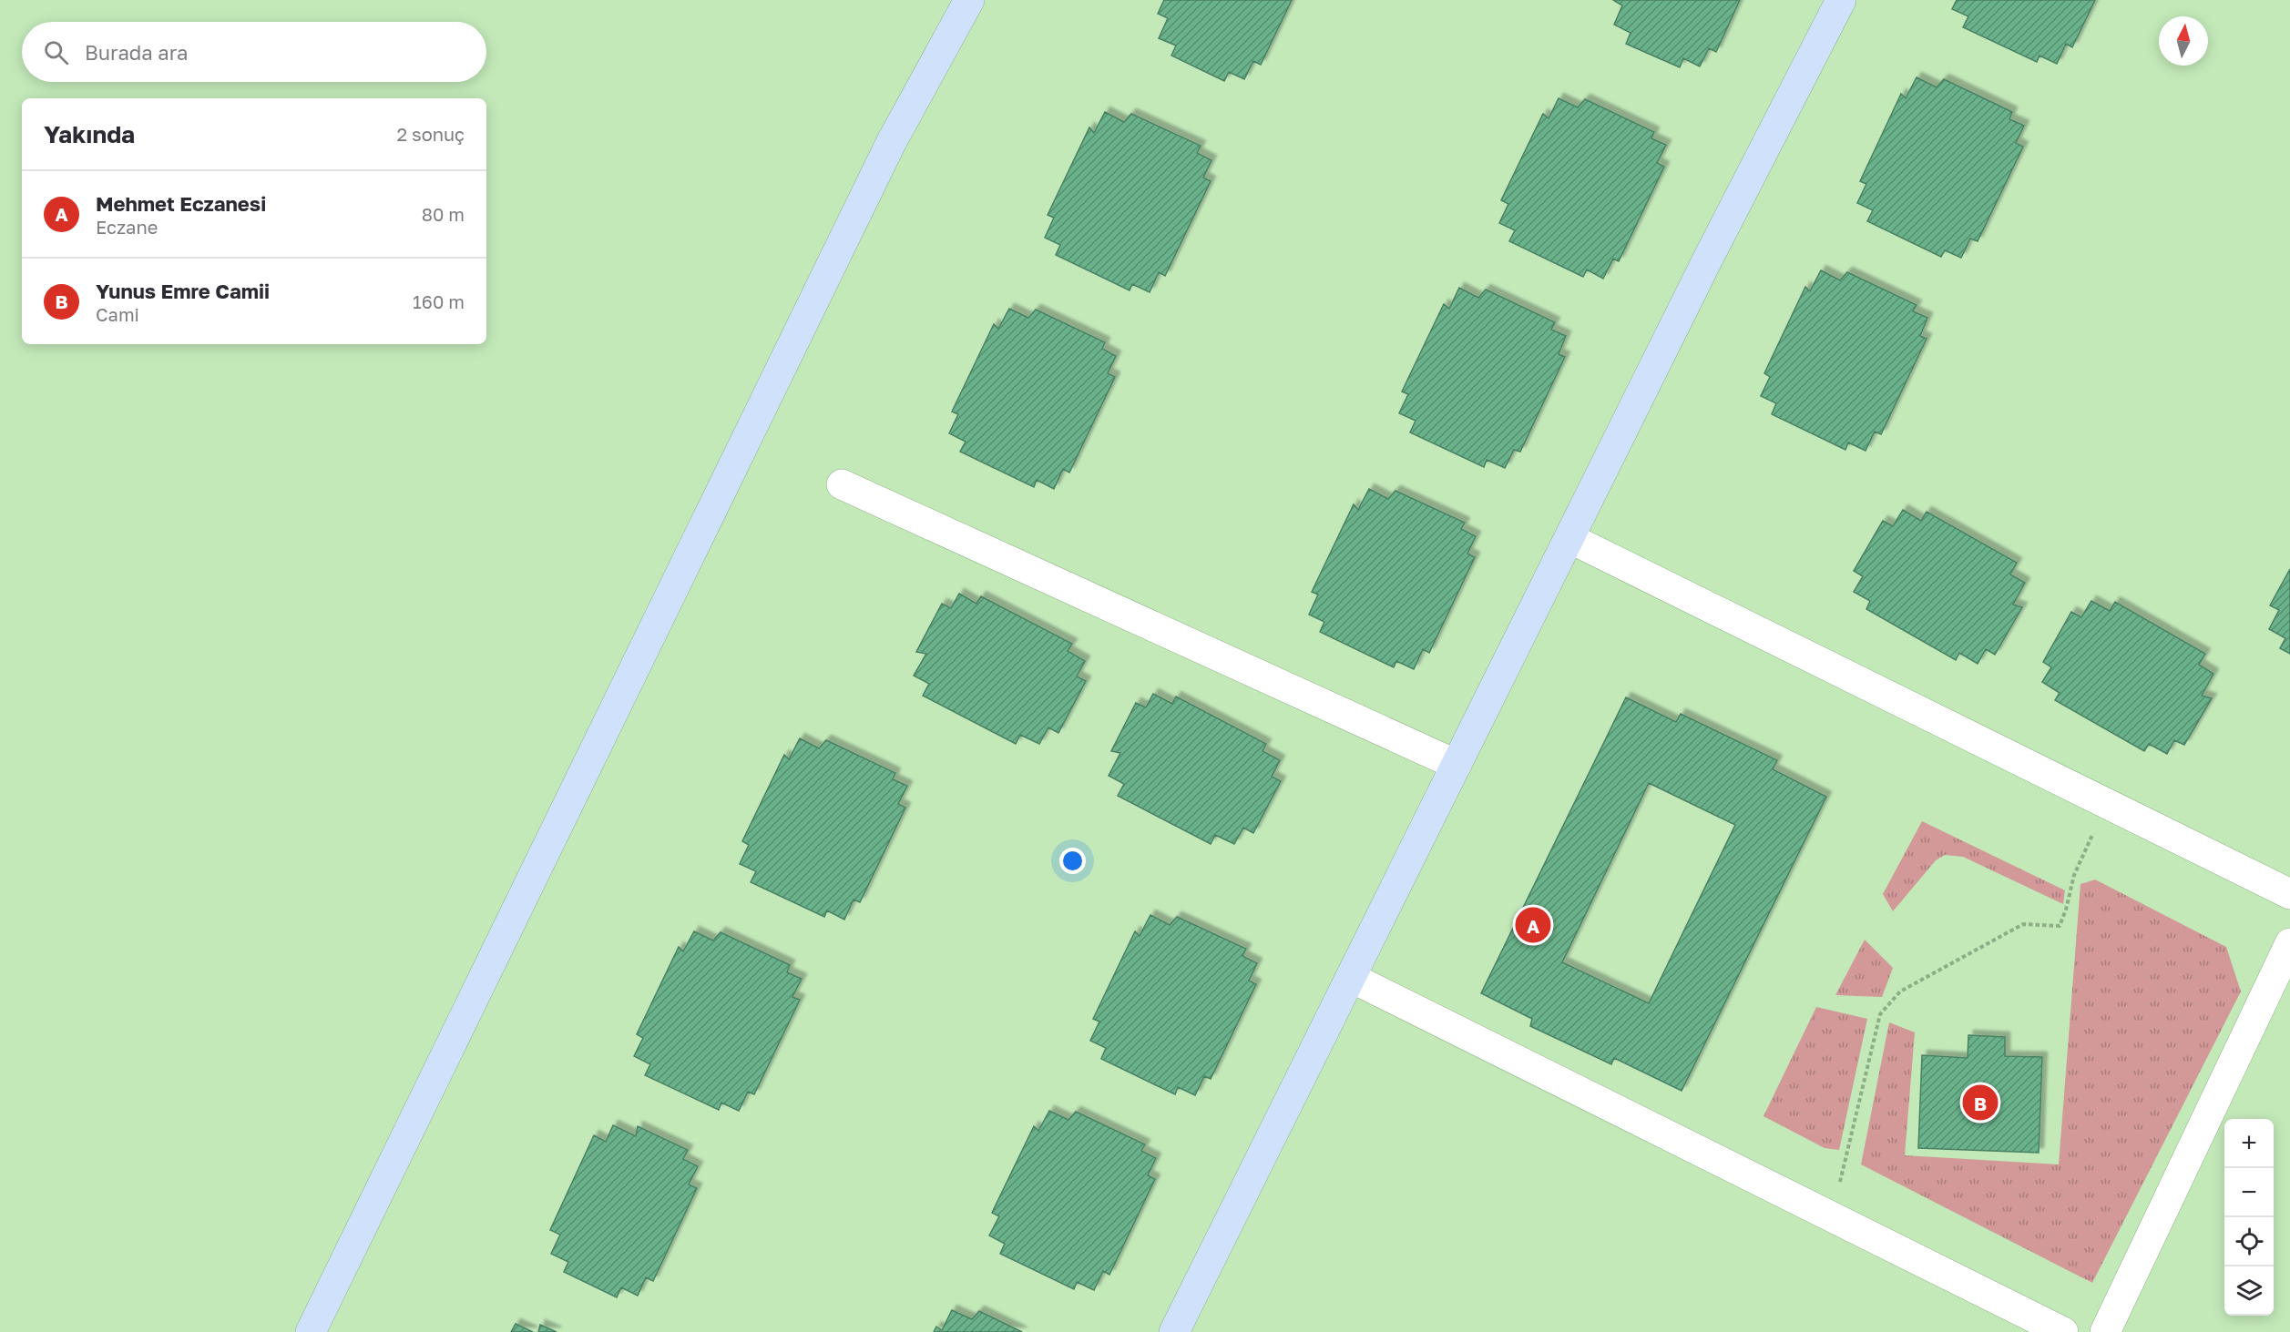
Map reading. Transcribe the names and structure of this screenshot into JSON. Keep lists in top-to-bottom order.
{
  "north": "top",
  "page": {
    "search": "Burada ara",
    "heading": ["Yakında", "2 sonuç"],
    "list": [
      {
        "mark": "A",
        "name": "Mehmet Eczanesi",
        "note": "Eczane",
        "value": "80 m"
      },
      {
        "mark": "B",
        "name": "Yunus Emre Camii",
        "note": "Cami",
        "value": "160 m"
      }
    ],
    "pins": ["A", "B"],
    "map_buttons": ["+", "−"]
  }
}
